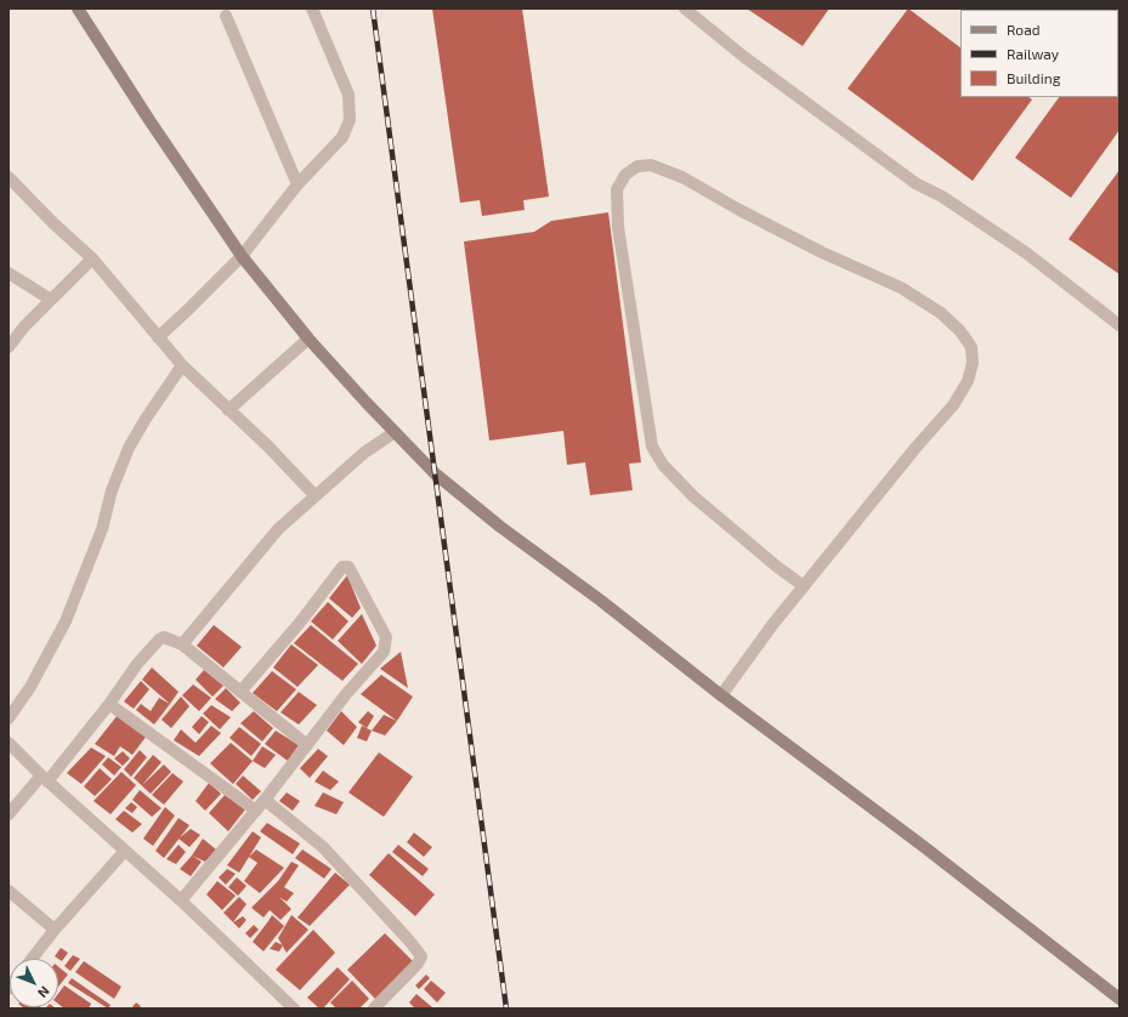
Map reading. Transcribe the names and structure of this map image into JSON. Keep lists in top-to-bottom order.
{
  "legend": ["Road", "Railway", "Building"],
  "north": "bottom right"
}
